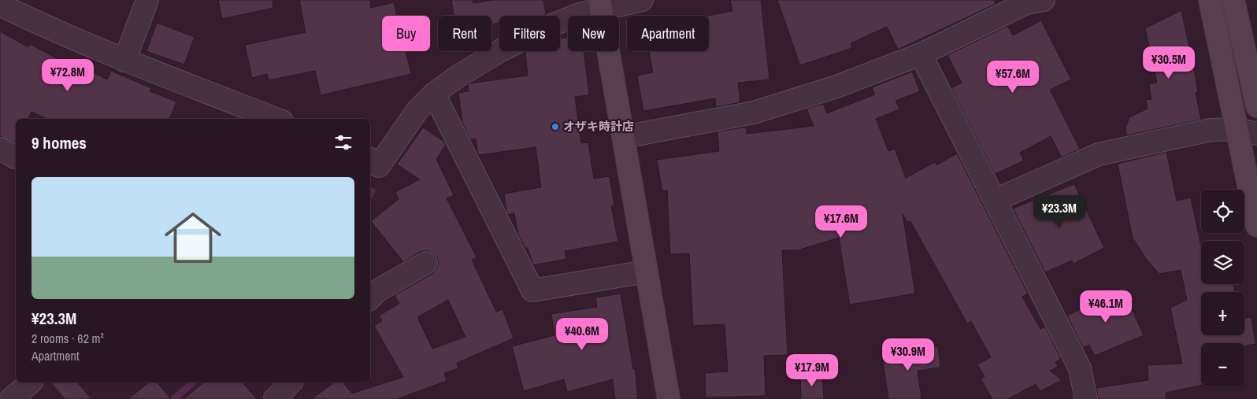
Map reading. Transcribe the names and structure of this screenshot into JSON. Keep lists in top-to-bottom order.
{
  "places": ["オザキ時計店"],
  "page": {
    "chip": [
      "Buy",
      "Rent",
      "Filters",
      "New",
      "Apartment"
    ],
    "price": [
      "¥30.5M",
      "¥72.8M",
      "¥57.6M",
      "¥23.3M",
      "¥17.6M",
      "¥46.1M",
      "¥40.6M",
      "¥30.9M",
      "¥17.9M"
    ],
    "heading": "9 homes",
    "list": [
      {
        "name": "¥23.3M",
        "note": "2 rooms · 62 m² · Apartment"
      }
    ],
    "map_buttons": ["+", "−"]
  }
}
